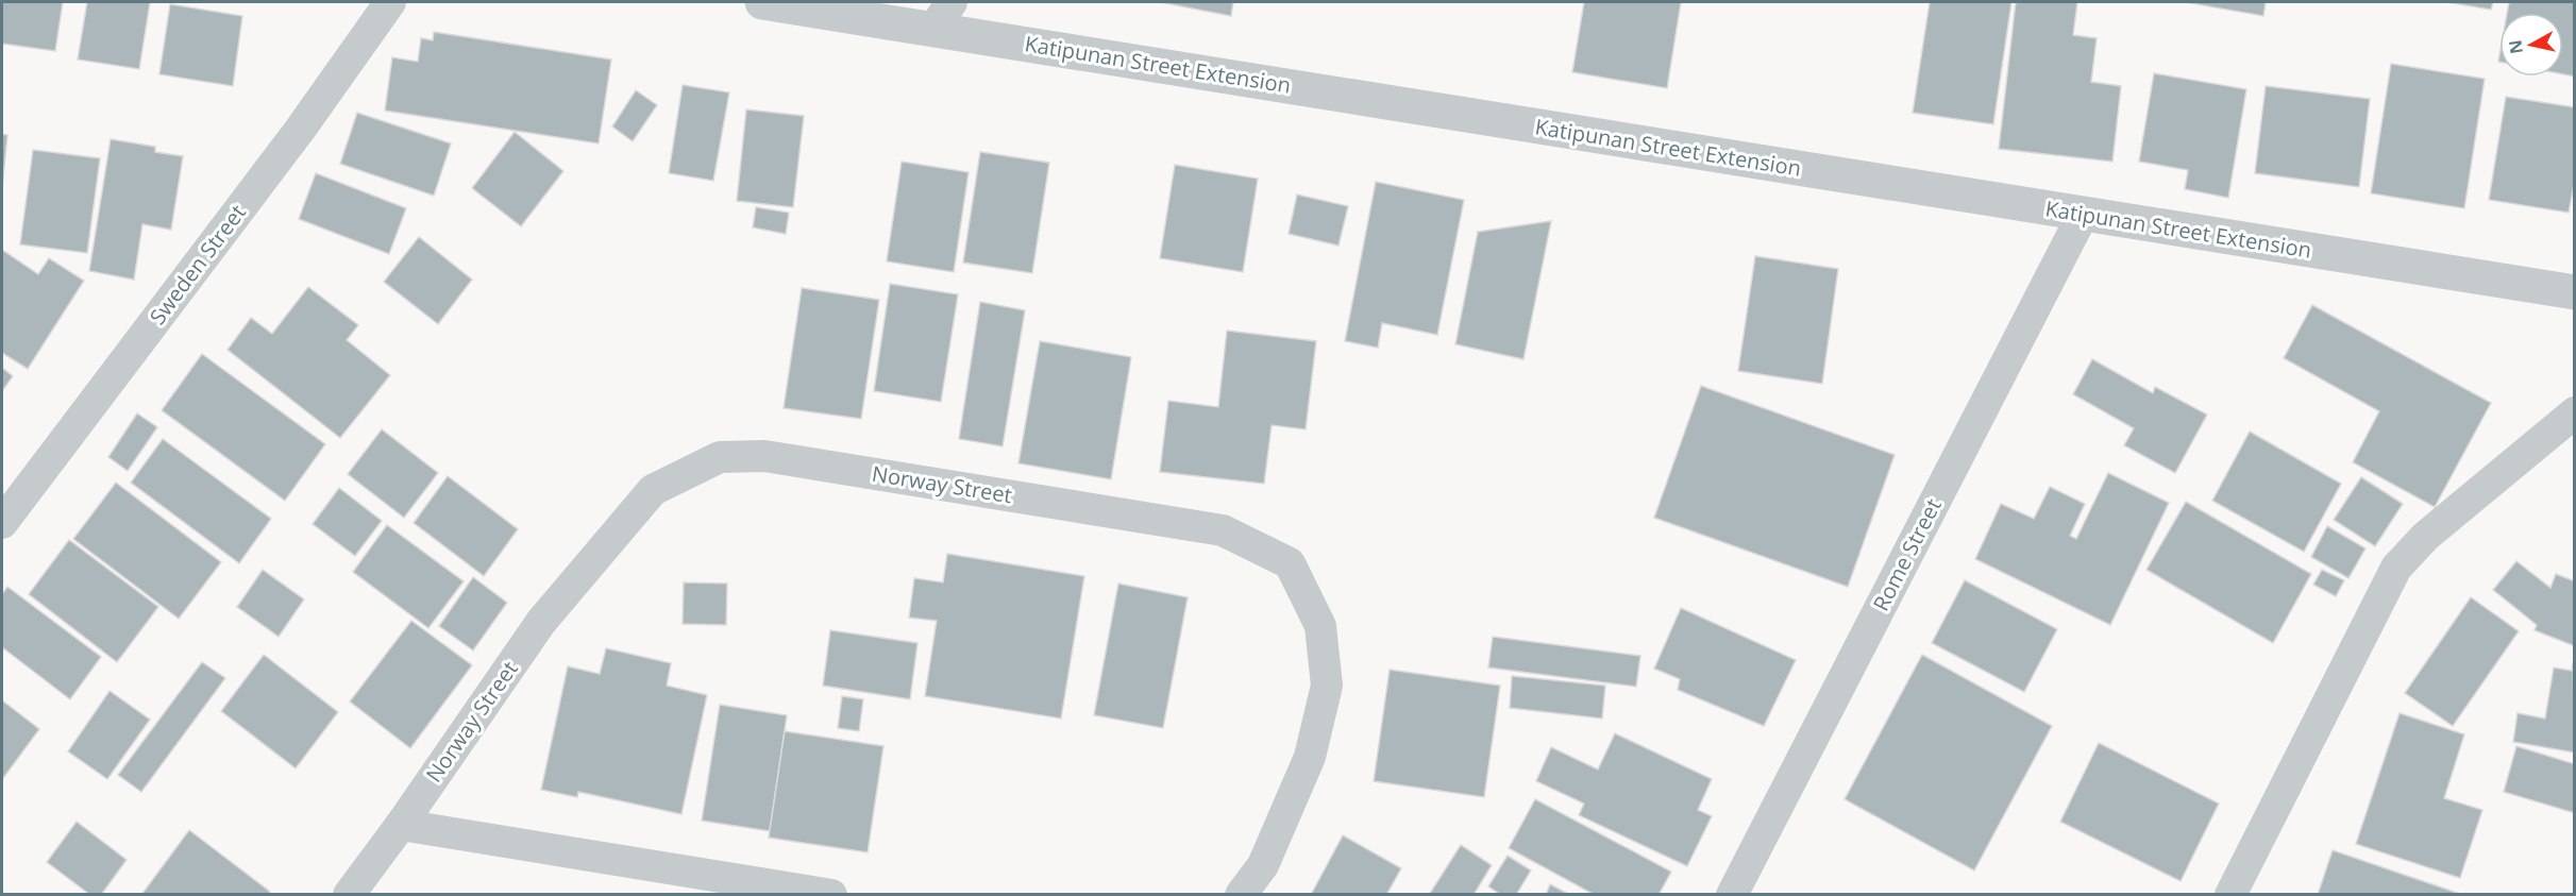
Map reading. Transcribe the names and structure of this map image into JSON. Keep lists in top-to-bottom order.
{
  "streets": {
    "street": [
      "Katipunan Street Extension",
      "Sweden Street",
      "Norway Street",
      "Rome Street"
    ]
  },
  "crossings": [
    ["Katipunan Street Extension", "Rome Street"]
  ],
  "north": "left"
}
